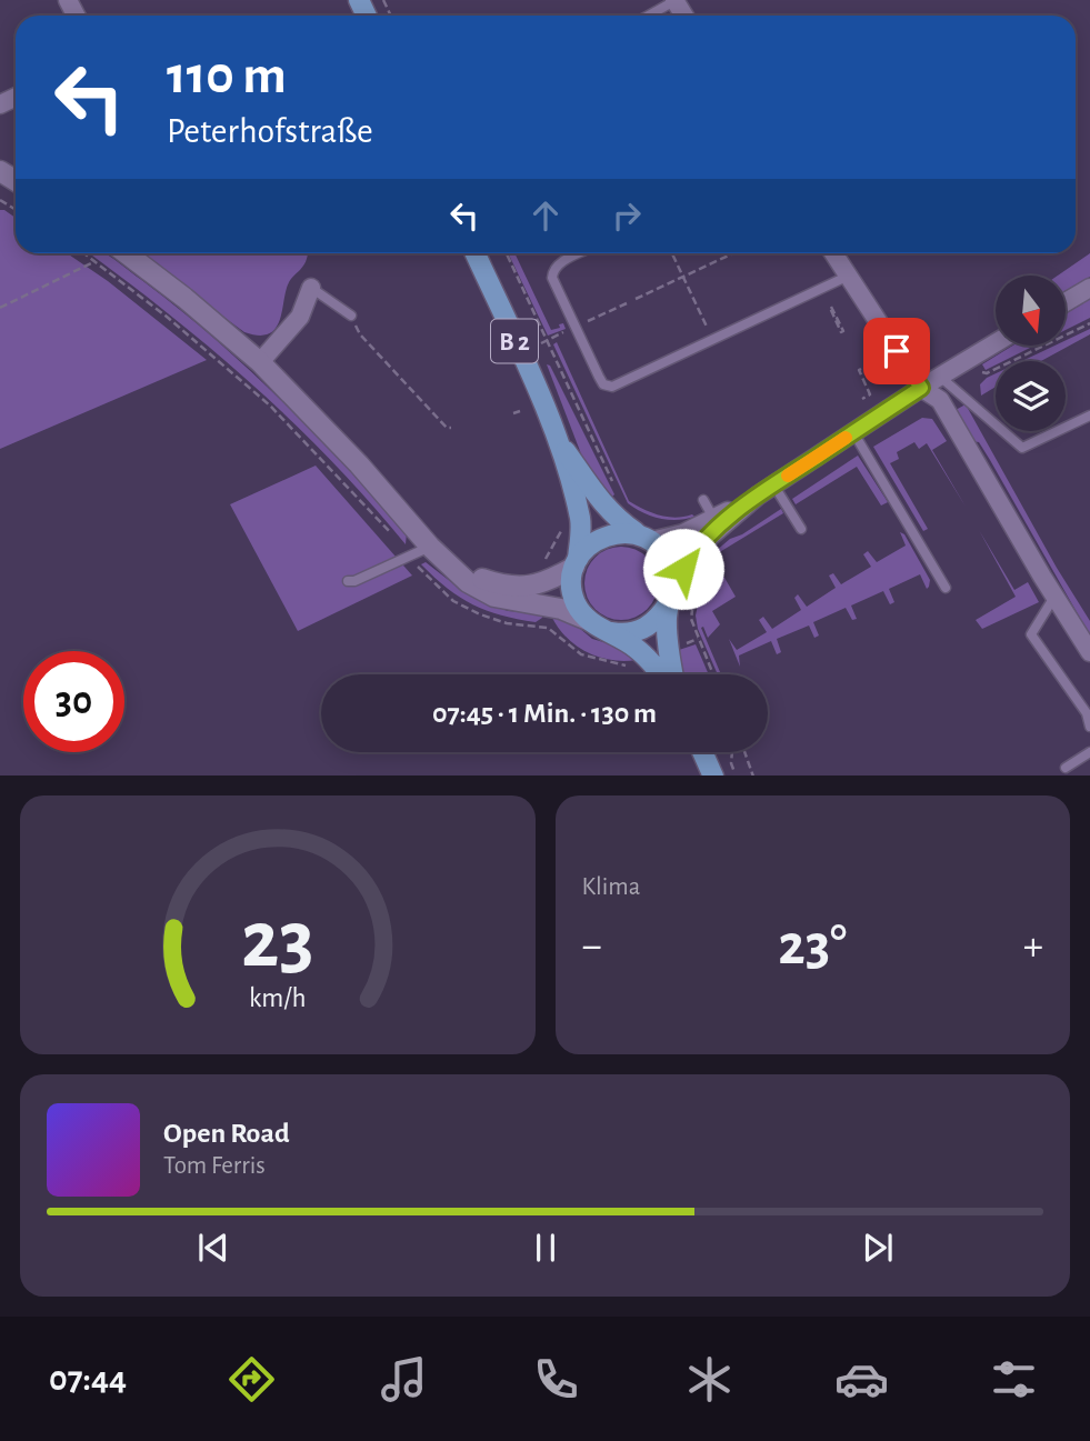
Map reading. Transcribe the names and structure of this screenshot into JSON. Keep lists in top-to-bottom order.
{
  "streets": {
    "main road": ["B 2"]
  },
  "north": "bottom",
  "page": {
    "turn": ["110 m", "Peterhofstraße"],
    "limit": "30",
    "trip": "07:45 · 1 Min. · 130 m",
    "tile": "Klima",
    "heat": ["−", "23°", "+"],
    "song": ["Open Road", "Tom Ferris"],
    "tabs": "07:44",
    "gauge": ["23", "km/h"]
  }
}
